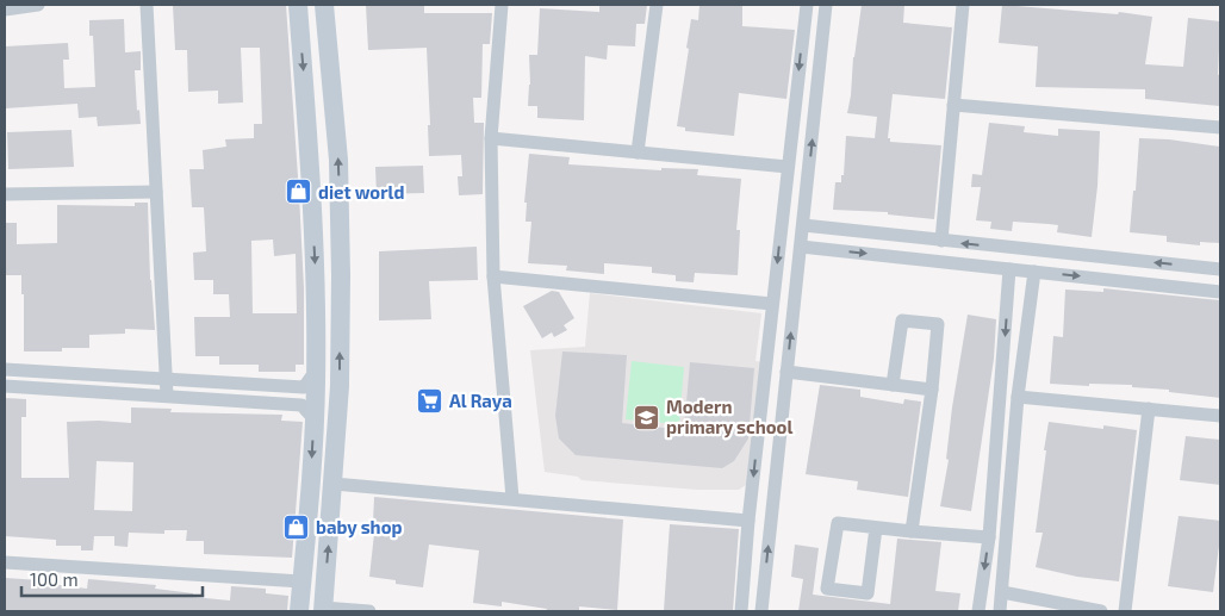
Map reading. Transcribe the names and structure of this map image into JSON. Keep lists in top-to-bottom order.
{
  "places": {
    "shop": ["diet world", "baby shop"],
    "supermarket": ["Al Raya"],
    "school or university": ["Modern primary school"]
  },
  "scale_bar": "100 m"
}
